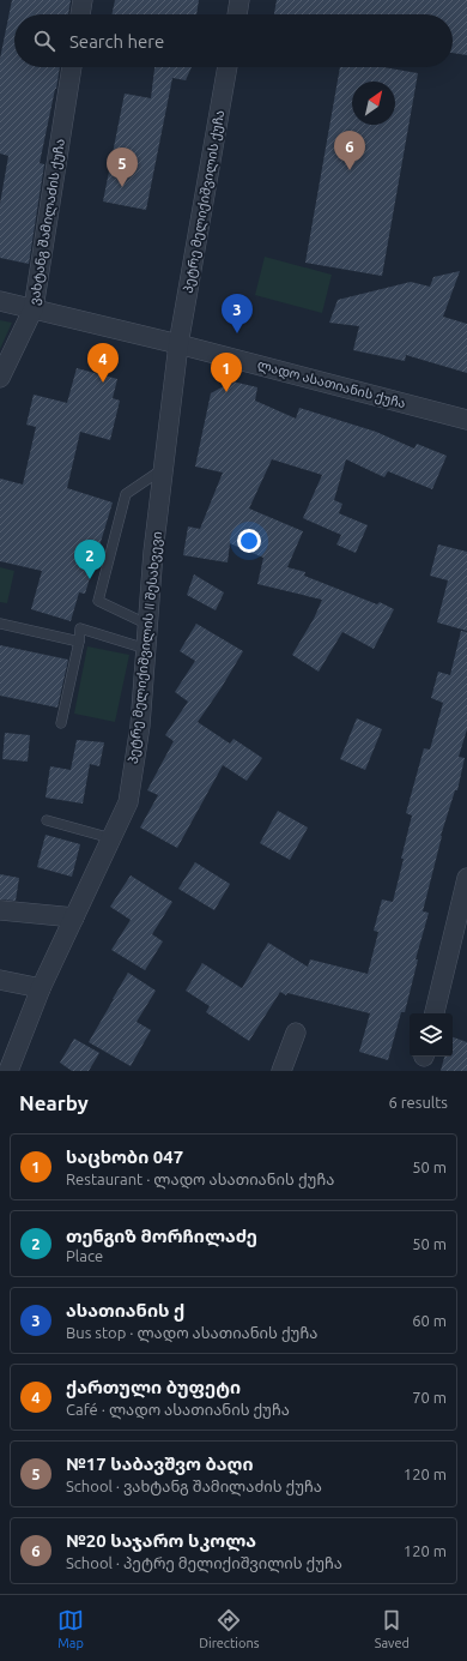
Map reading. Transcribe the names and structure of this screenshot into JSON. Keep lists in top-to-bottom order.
{
  "streets": {
    "street": [
      "პეტრე მელიქიშვილის ქუჩა",
      "ვახტანგ შამილაძის ქუჩა",
      "ლადო ასათიანის ქუჩა",
      "პეტრე მელიქიშვილის II შესახვევი"
    ]
  },
  "crossings": [
    ["პეტრე მელიქიშვილის ქუჩა", "ლადო ასათიანის ქუჩა"],
    ["პეტრე მელიქიშვილის ქუჩა", "პეტრე მელიქიშვილის II შესახვევი"],
    ["ვახტანგ შამილაძის ქუჩა", "ლადო ასათიანის ქუჩა"],
    ["ლადო ასათიანის ქუჩა", "პეტრე მელიქიშვილის II შესახვევი"]
  ],
  "north": "top right",
  "page": {
    "search": "Search here",
    "pins": [
      "6",
      "5",
      "3",
      "4",
      "1",
      "2"
    ],
    "heading": ["Nearby", "6 results"],
    "list": [
      {
        "mark": "1",
        "name": "საცხობი 047",
        "note": "Restaurant · ლადო ასათიანის ქუჩა",
        "value": "50 m"
      },
      {
        "mark": "2",
        "name": "თენგიზ მორჩილაძე",
        "note": "Place",
        "value": "50 m"
      },
      {
        "mark": "3",
        "name": "ასათიანის ქ",
        "note": "Bus stop · ლადო ასათიანის ქუჩა",
        "value": "60 m"
      },
      {
        "mark": "4",
        "name": "ქართული ბუფეტი",
        "note": "Café · ლადო ასათიანის ქუჩა",
        "value": "70 m"
      },
      {
        "mark": "5",
        "name": "№17 საბავშვო ბაღი",
        "note": "School · ვახტანგ შამილაძის ქუჩა",
        "value": "120 m"
      },
      {
        "mark": "6",
        "name": "№20 საჯარო სკოლა",
        "note": "School · პეტრე მელიქიშვილის ქუჩა",
        "value": "120 m"
      }
    ],
    "nav": ["Map", "Directions", "Saved"]
  }
}
